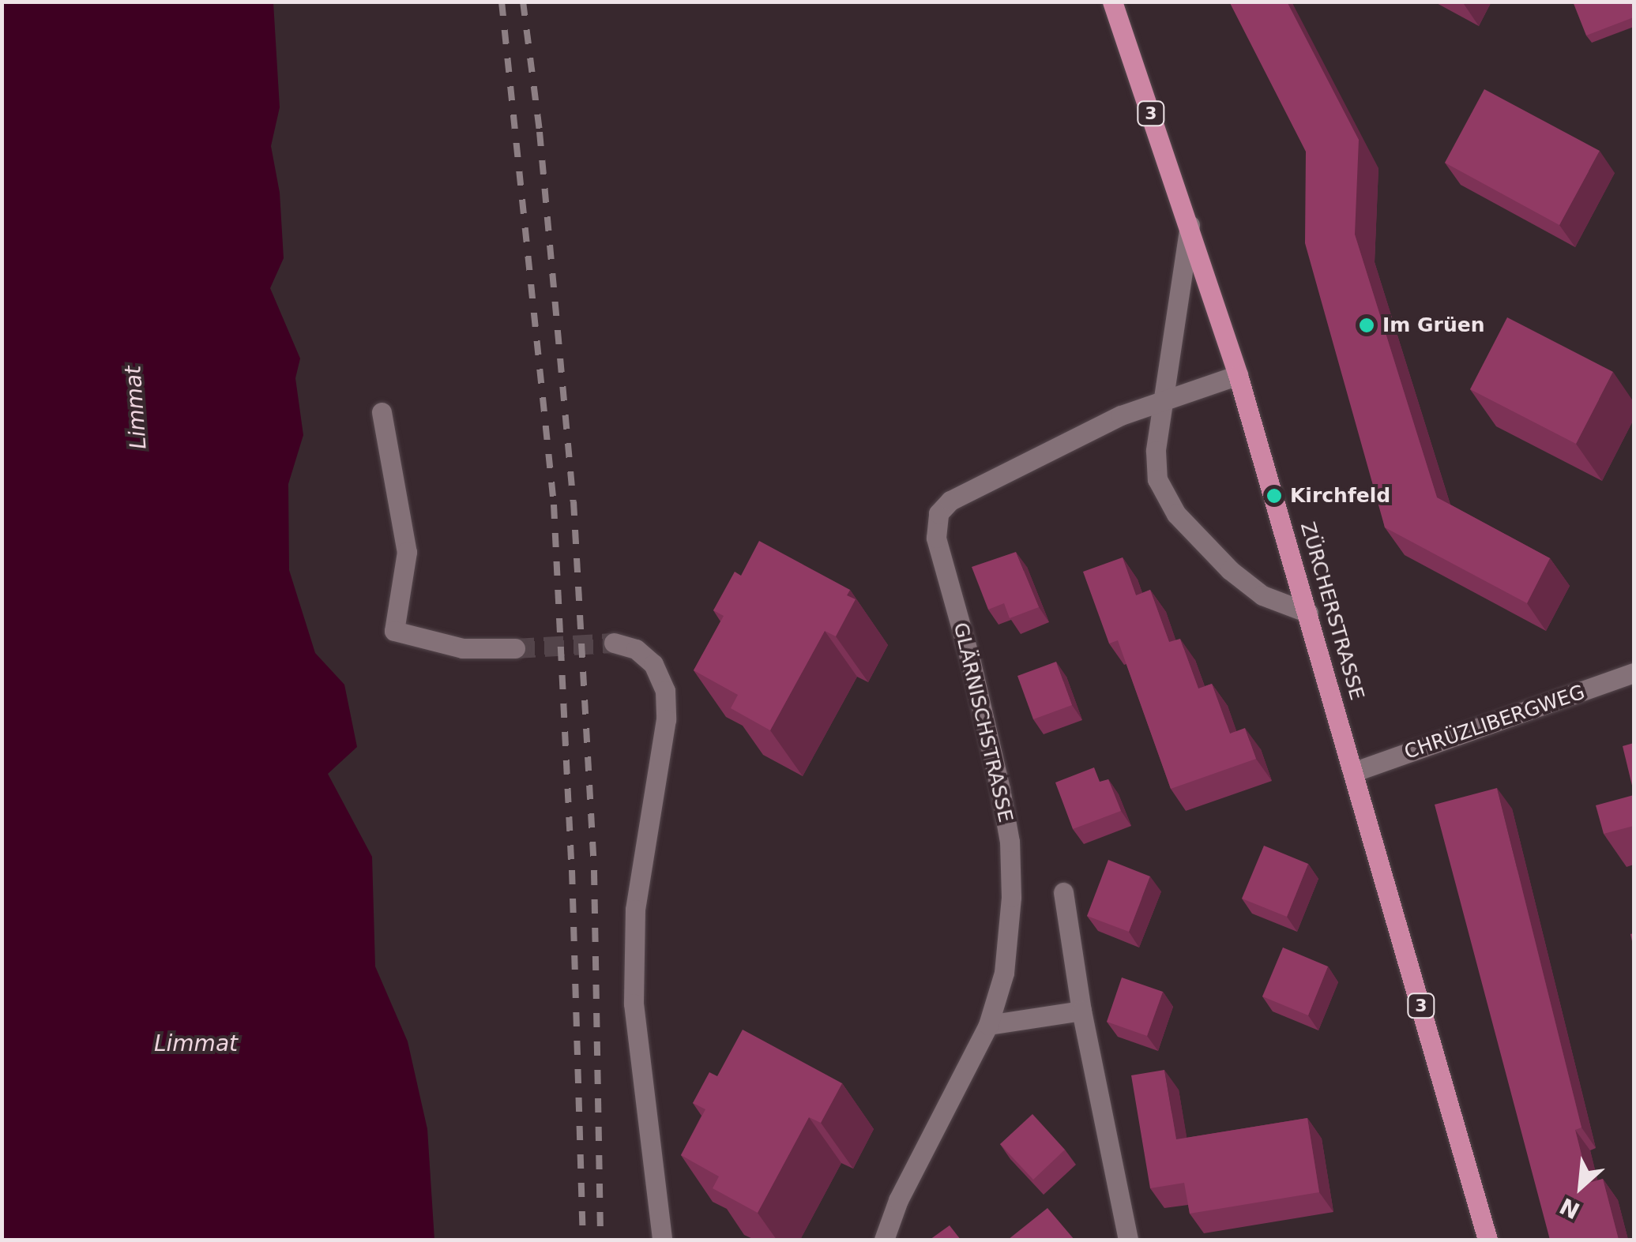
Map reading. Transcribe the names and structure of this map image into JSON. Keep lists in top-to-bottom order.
{
  "streets": {
    "main road": ["3", "ZÜRCHERSTRASSE"],
    "street": ["GLÄRNISCHSTRASSE", "CHRÜZLIBERGWEG"]
  },
  "crossings": [
    ["ZÜRCHERSTRASSE", "GLÄRNISCHSTRASSE"],
    ["ZÜRCHERSTRASSE", "CHRÜZLIBERGWEG"]
  ],
  "water": ["Limmat"],
  "places": ["Im Grüen", "Kirchfeld"],
  "north": "bottom left"
}
